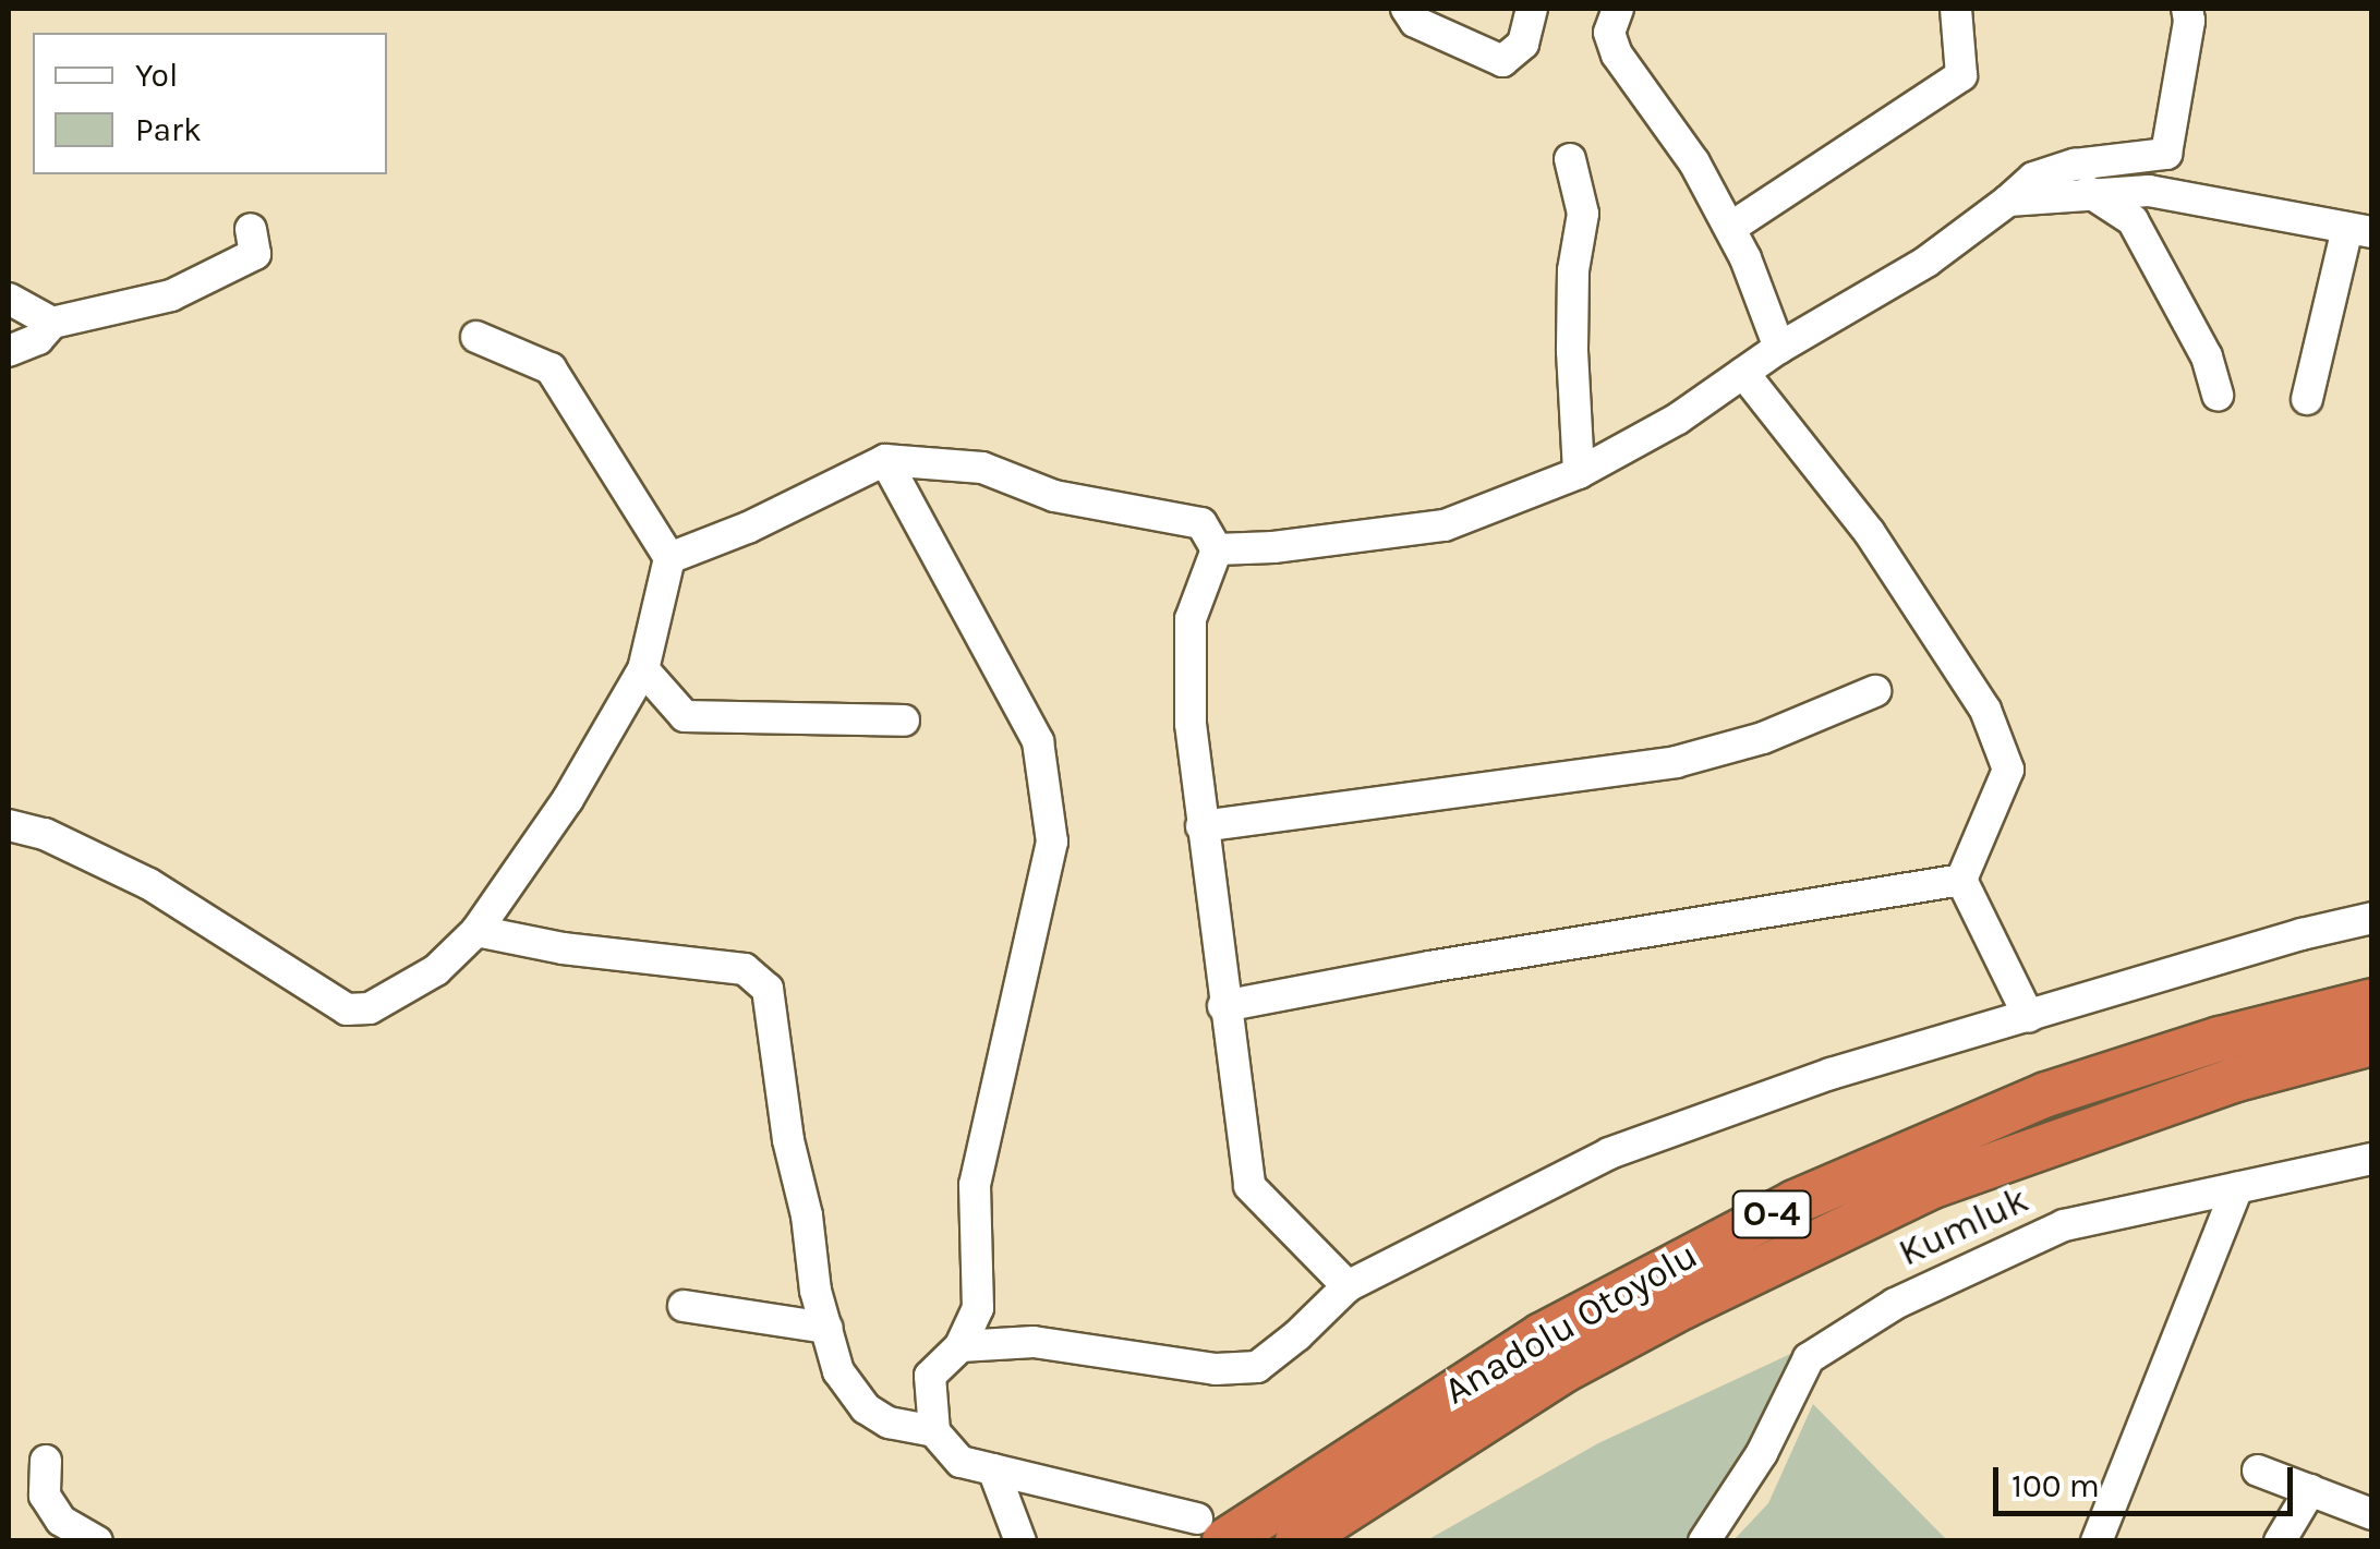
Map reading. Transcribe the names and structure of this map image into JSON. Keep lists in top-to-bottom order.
{
  "streets": {
    "highway": ["O-4", "Anadolu Otoyolu"],
    "street": ["Kumluk"]
  },
  "legend": ["Yol", "Park"],
  "scale_bar": "100 m"
}
